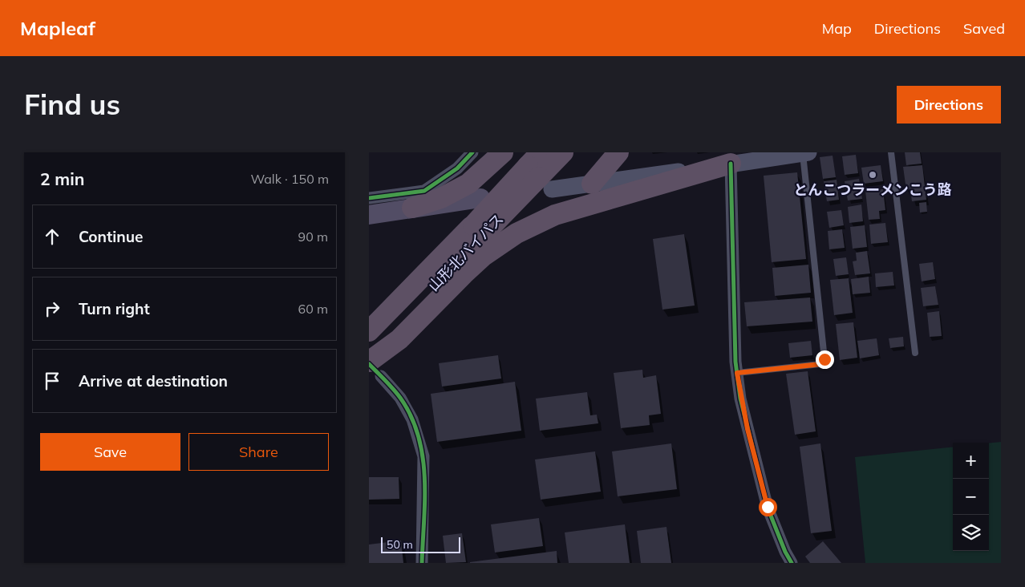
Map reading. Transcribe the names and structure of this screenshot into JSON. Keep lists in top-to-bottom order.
{
  "streets": {
    "highway": ["山形北バイパス"]
  },
  "places": ["とんこつラーメンこう路"],
  "scale_bar": "50 m",
  "page": {
    "header": "Mapleaf",
    "nav": ["Map", "Directions", "Saved"],
    "buttons": [
      "Directions",
      ["Save", "Share"]
    ],
    "title": "Find us",
    "heading": ["2 min", "Walk · 150 m"],
    "list": [
      ["Continue", "90 m"],
      ["Turn right", "60 m"],
      "Arrive at destination"
    ],
    "map_buttons": ["+", "−"],
    "scale": "50 m"
  }
}
